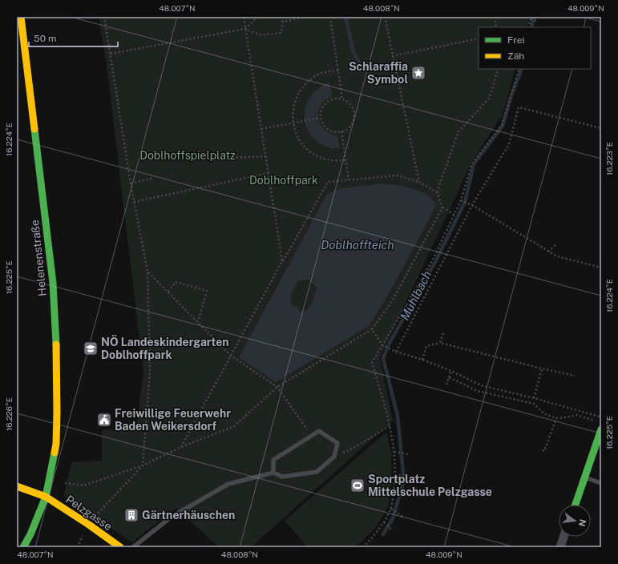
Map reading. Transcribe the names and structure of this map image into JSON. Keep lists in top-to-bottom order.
{
  "streets": {
    "street": ["Helenenstraße", "Pelzgasse"]
  },
  "crossings": [
    ["Helenenstraße", "Pelzgasse"]
  ],
  "water": ["Doblhoffteich", "Mühlbach"],
  "parks": ["Doblhoffspielplatz", "Doblhoffpark"],
  "places": {
    "place": ["Schlaraffia Symbol"],
    "school or university": ["NÖ Landeskindergarten Doblhoffpark"],
    "public building": ["Freiwillige Feuerwehr Baden Weikersdorf"],
    "sports": ["Sportplatz Mittelschule Pelzgasse"],
    "building": ["Gärtnerhäuschen"]
  },
  "legend": ["Frei", "Zäh"],
  "scale_bar": "50 m",
  "north": "right",
  "coordinates": [
    "48.007°N",
    "48.008°N",
    "48.009°N",
    "16.224°E",
    "16.223°E",
    "16.225°E",
    "16.226°E"
  ]
}
